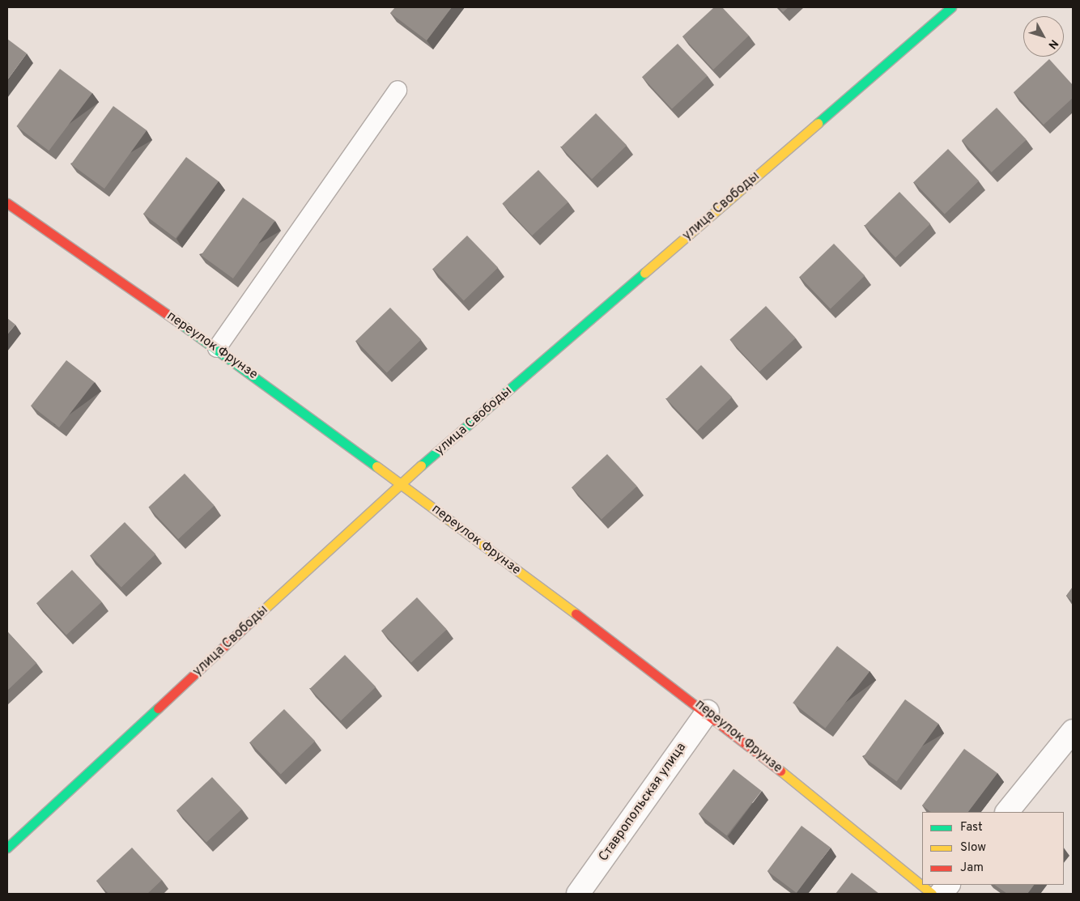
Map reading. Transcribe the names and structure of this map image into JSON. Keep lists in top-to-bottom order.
{
  "streets": {
    "main road": ["улица Свободы", "переулок Фрунзе"],
    "street": ["Ставропольская улица"]
  },
  "crossings": [
    ["улица Свободы", "переулок Фрунзе"],
    ["переулок Фрунзе", "Ставропольская улица"]
  ],
  "legend": ["Fast", "Slow", "Jam"],
  "north": "bottom right"
}
